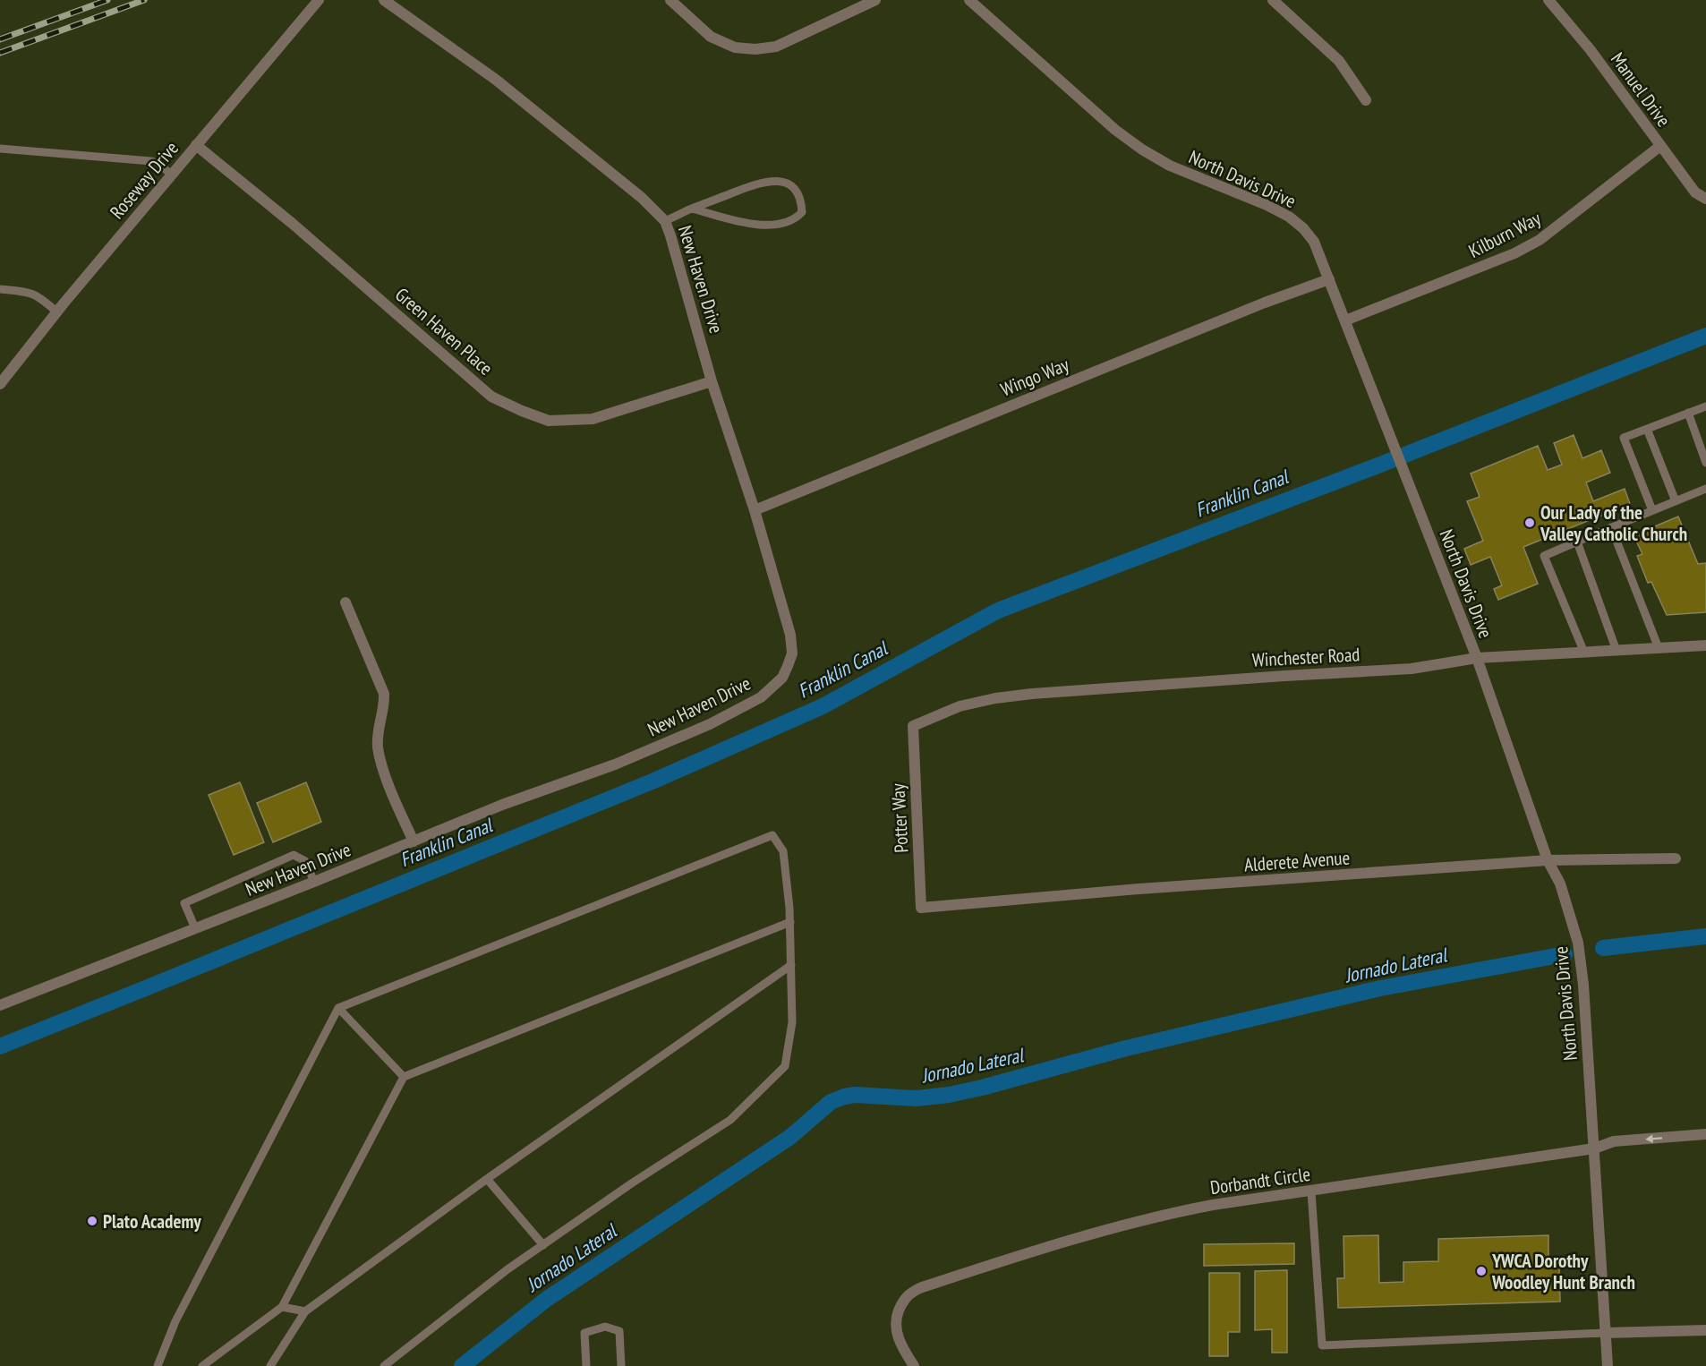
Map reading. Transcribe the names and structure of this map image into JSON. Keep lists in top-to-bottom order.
{
  "streets": {
    "street": [
      "Manuel Drive",
      "North Davis Drive",
      "Roseway Drive",
      "Kilburn Way",
      "New Haven Drive",
      "Green Haven Place",
      "Wingo Way",
      "Winchester Road",
      "Potter Way",
      "Alderete Avenue",
      "Dorbandt Circle"
    ]
  },
  "crossings": [
    ["Manuel Drive", "Kilburn Way"],
    ["North Davis Drive", "Kilburn Way"],
    ["North Davis Drive", "Wingo Way"],
    ["North Davis Drive", "Winchester Road"],
    ["North Davis Drive", "Alderete Avenue"],
    ["North Davis Drive", "Dorbandt Circle"],
    ["Roseway Drive", "Green Haven Place"],
    ["New Haven Drive", "Green Haven Place"],
    ["New Haven Drive", "Wingo Way"],
    ["Winchester Road", "Potter Way"],
    ["Potter Way", "Alderete Avenue"]
  ],
  "water": ["Franklin Canal", "Jornado Lateral"],
  "places": ["Our Lady of the Valley Catholic Church", "Plato Academy", "YWCA Dorothy Woodley Hunt Branch"]
}
